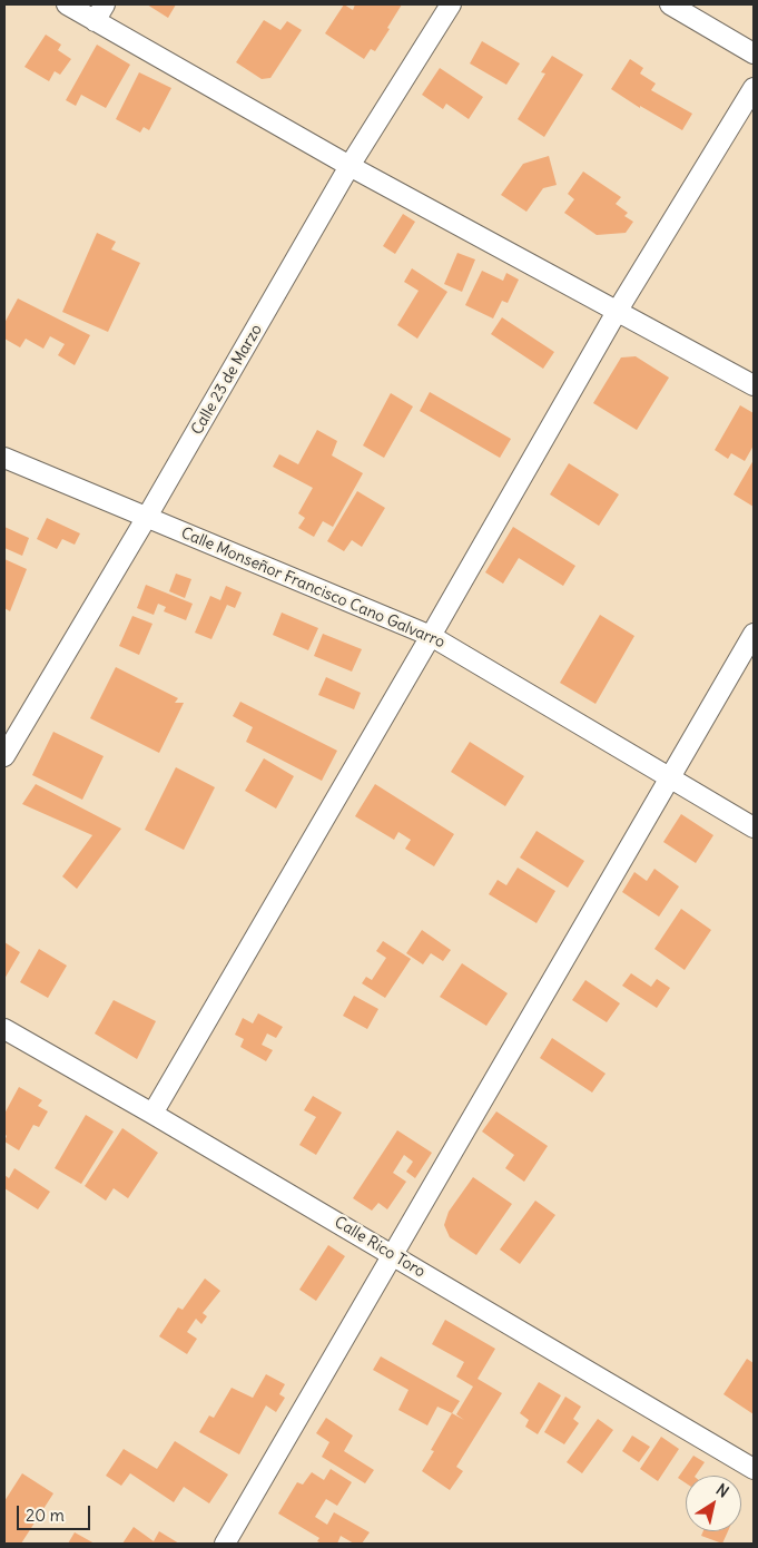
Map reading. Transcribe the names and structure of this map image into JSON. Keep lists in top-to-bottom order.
{
  "streets": {
    "street": ["Calle 23 de Marzo", "Calle Monseñor Francisco Cano Galvarro", "Calle Rico Toro"]
  },
  "crossings": [
    ["Calle 23 de Marzo", "Calle Monseñor Francisco Cano Galvarro"]
  ],
  "scale_bar": "20 m",
  "north": "top right"
}
